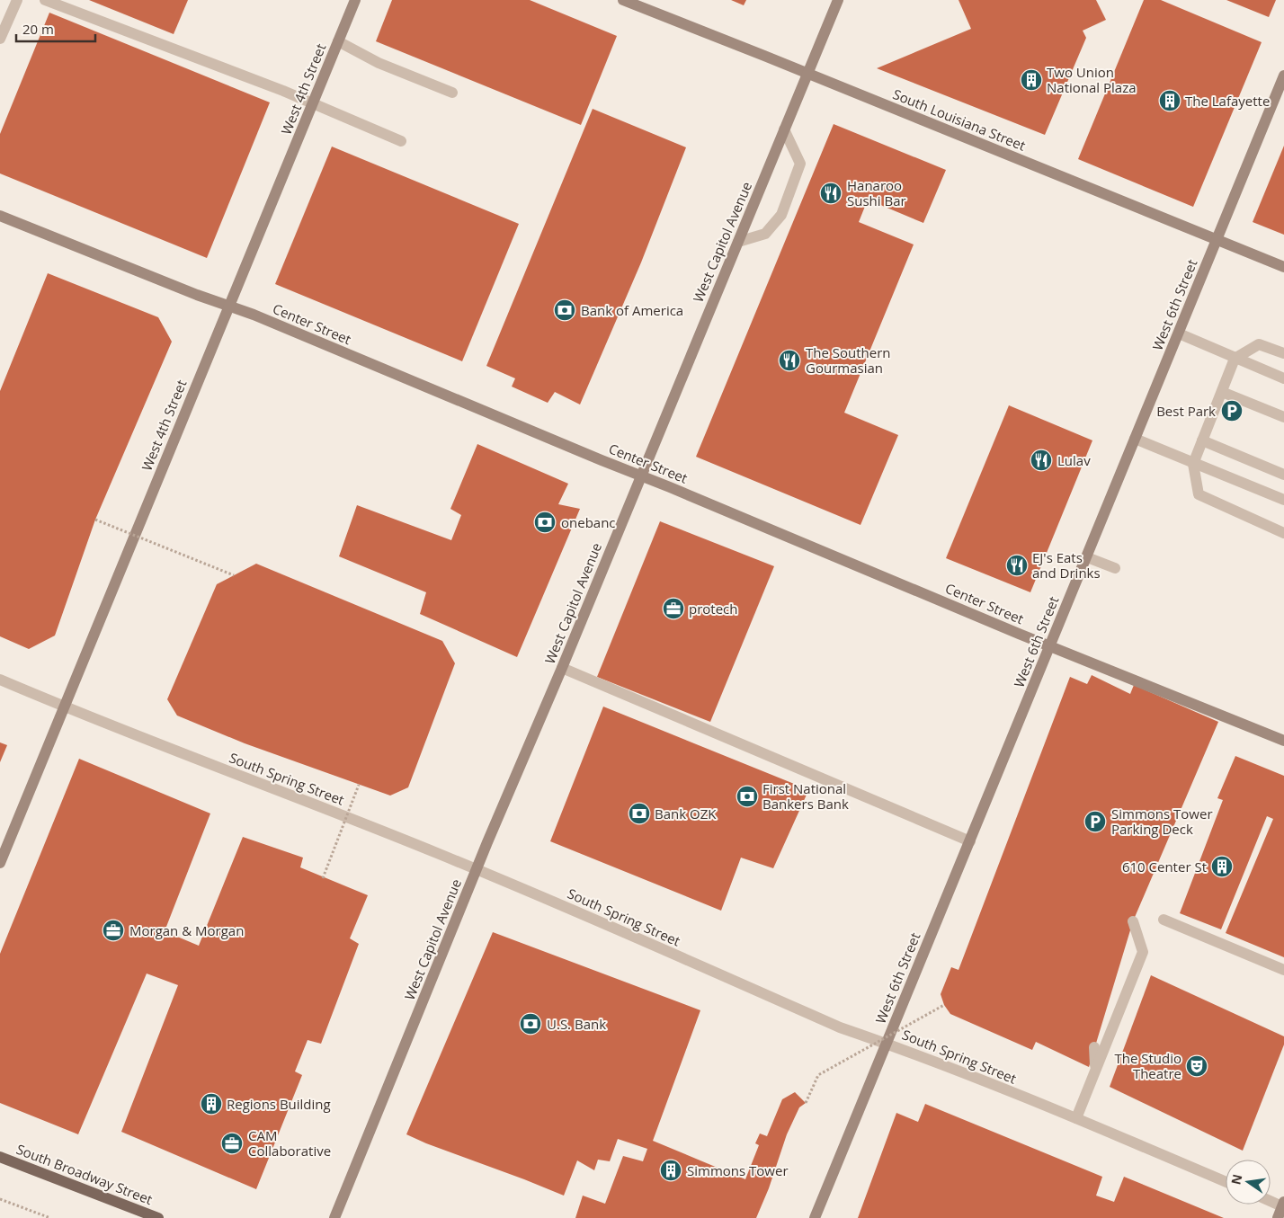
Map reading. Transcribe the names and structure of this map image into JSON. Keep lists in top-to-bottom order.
{
  "streets": {
    "main road": ["South Broadway Street"],
    "street": [
      "West 4th Street",
      "South Louisiana Street",
      "West Capitol Avenue",
      "West 6th Street",
      "Center Street",
      "South Spring Street"
    ]
  },
  "crossings": [
    ["West 4th Street", "Center Street"],
    ["West 4th Street", "South Spring Street"],
    ["South Louisiana Street", "West Capitol Avenue"],
    ["South Louisiana Street", "West 6th Street"],
    ["West Capitol Avenue", "Center Street"],
    ["West Capitol Avenue", "South Spring Street"],
    ["West 6th Street", "Center Street"],
    ["West 6th Street", "South Spring Street"]
  ],
  "places": {
    "building": [
      "Two Union National Plaza",
      "The Lafayette",
      "610 Center St",
      "Regions Building",
      "Simmons Tower"
    ],
    "restaurant": [
      "Hanaroo Sushi Bar",
      "The Southern Gourmasian",
      "Lulav",
      "EJ's Eats and Drinks"
    ],
    "bank": [
      "Bank of America",
      "onebanc",
      "First National Bankers Bank",
      "Bank OZK",
      "U.S. Bank"
    ],
    "parking": ["Best Park", "Simmons Tower Parking Deck"],
    "office": ["protech", "Morgan & Morgan", "CAM Collaborative"],
    "theatre": ["The Studio Theatre"]
  },
  "scale_bar": "20 m",
  "north": "left"
}
